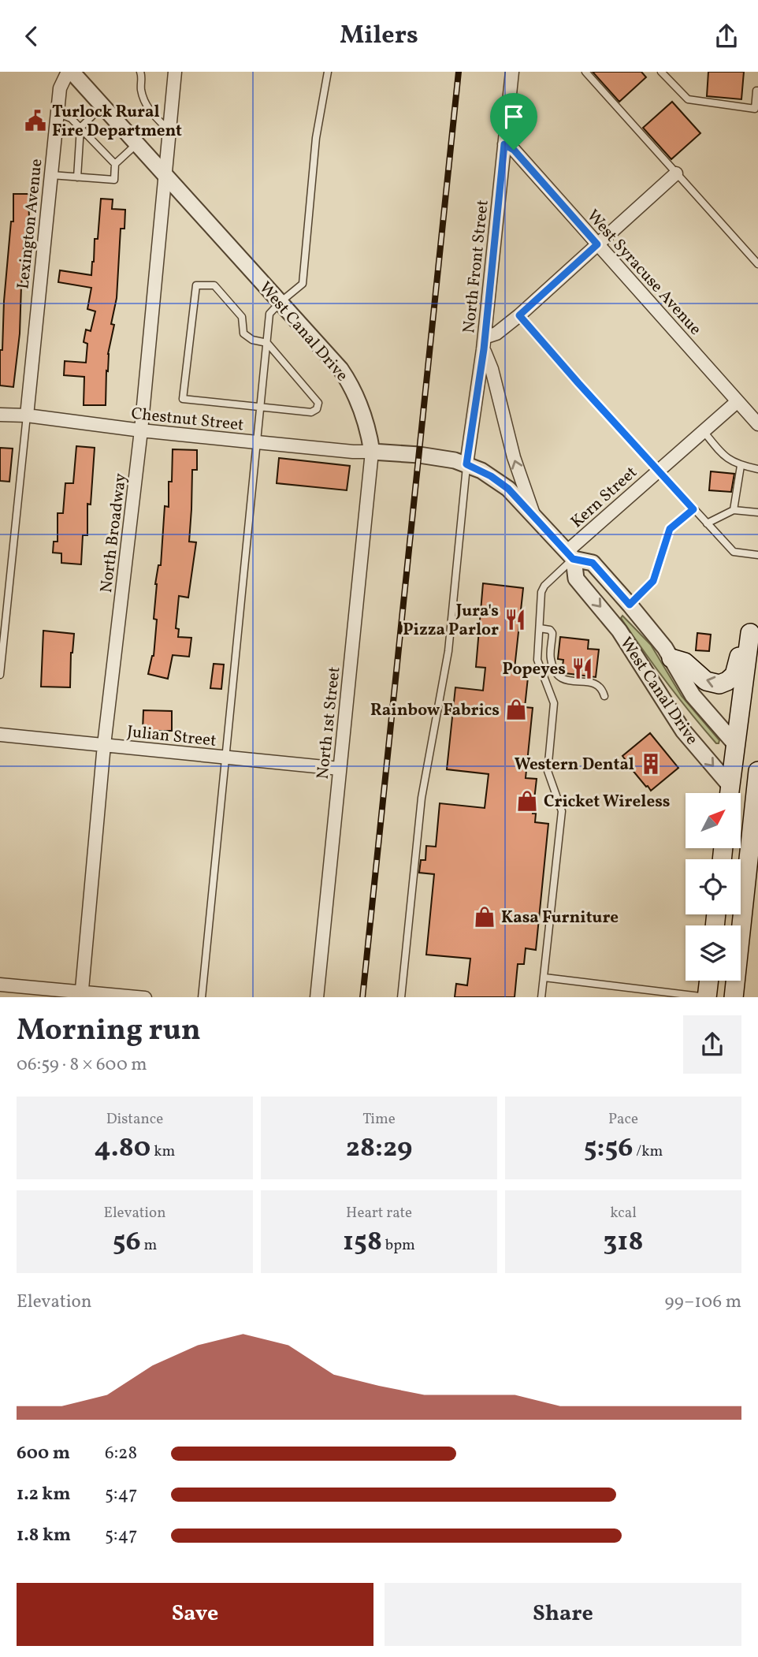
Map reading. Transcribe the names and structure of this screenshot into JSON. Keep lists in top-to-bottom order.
{
  "streets": {
    "main road": ["West Canal Drive"],
    "street": [
      "Lexington Avenue",
      "North Front Street",
      "West Syracuse Avenue",
      "Chestnut Street",
      "Kern Street",
      "North Broadway",
      "North 1st Street",
      "Julian Street"
    ]
  },
  "crossings": [
    ["Lexington Avenue", "West Canal Drive"],
    ["Lexington Avenue", "Chestnut Street"],
    ["North Front Street", "West Syracuse Avenue"],
    ["North Front Street", "West Canal Drive"],
    ["West Syracuse Avenue", "Kern Street"],
    ["West Canal Drive", "Chestnut Street"],
    ["West Canal Drive", "Kern Street"],
    ["West Canal Drive", "North Broadway"],
    ["West Canal Drive", "North 1st Street"],
    ["Chestnut Street", "North Broadway"],
    ["Chestnut Street", "North 1st Street"],
    ["North Broadway", "Julian Street"],
    ["North 1st Street", "Julian Street"]
  ],
  "places": {
    "public building": ["Turlock Rural Fire Department"],
    "restaurant": ["Jura's Pizza Parlor", "Popeyes"],
    "shop": ["Rainbow Fabrics", "Cricket Wireless", "Kasa Furniture"],
    "building": ["Western Dental"]
  },
  "north": "top right",
  "page": {
    "header": "Milers",
    "heading": ["Morning run", "06:59 · 8 × 600 m"],
    "stats": [
      ["Distance", "4.80 km"],
      ["Time", "28:29"],
      ["Pace", "5:56 /km"],
      ["Elevation", "56 m"],
      ["Heart rate", "158 bpm"],
      ["kcal", "318"]
    ],
    "chart": ["Elevation", "99–106 m"],
    "list": [
      {
        "name": "600 m",
        "note": "6:28"
      },
      {
        "name": "1.2 km",
        "note": "5:47"
      },
      {
        "name": "1.8 km",
        "note": "5:47"
      }
    ],
    "buttons": ["Save", "Share"]
  }
}
